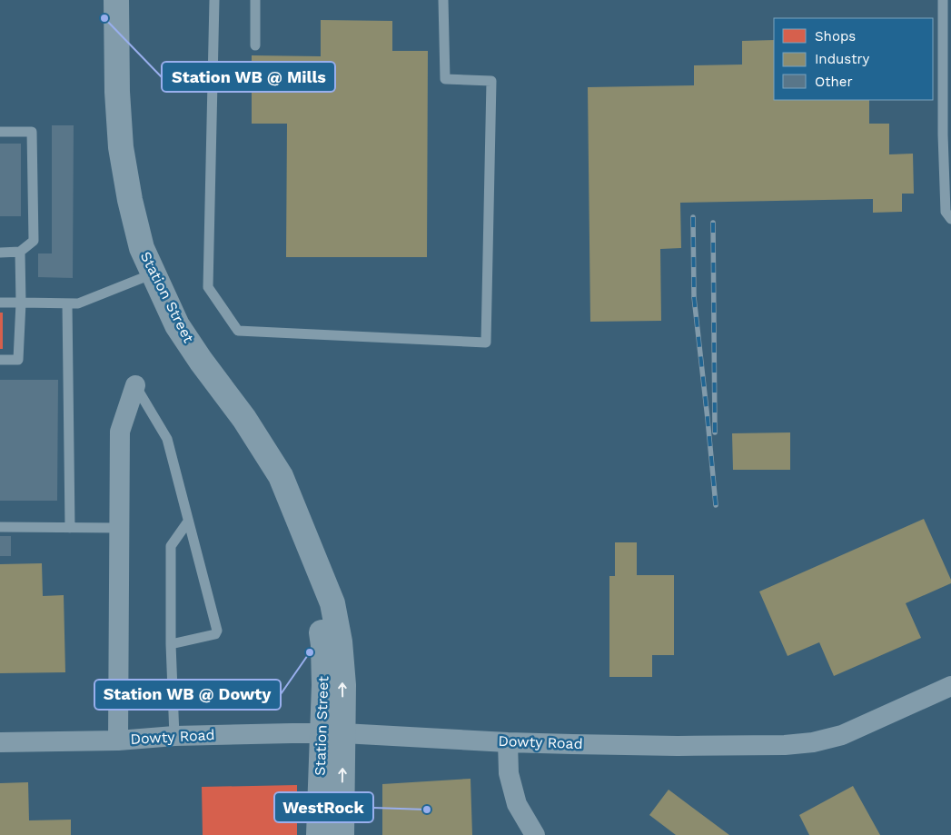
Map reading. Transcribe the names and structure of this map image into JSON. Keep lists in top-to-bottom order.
{
  "streets": {
    "street": ["Station Street", "Dowty Road"]
  },
  "crossings": [
    ["Station Street", "Dowty Road"]
  ],
  "places": ["Station WB @ Mills", "Station WB @ Dowty", "WestRock"],
  "legend": ["Shops", "Industry", "Other"]
}
